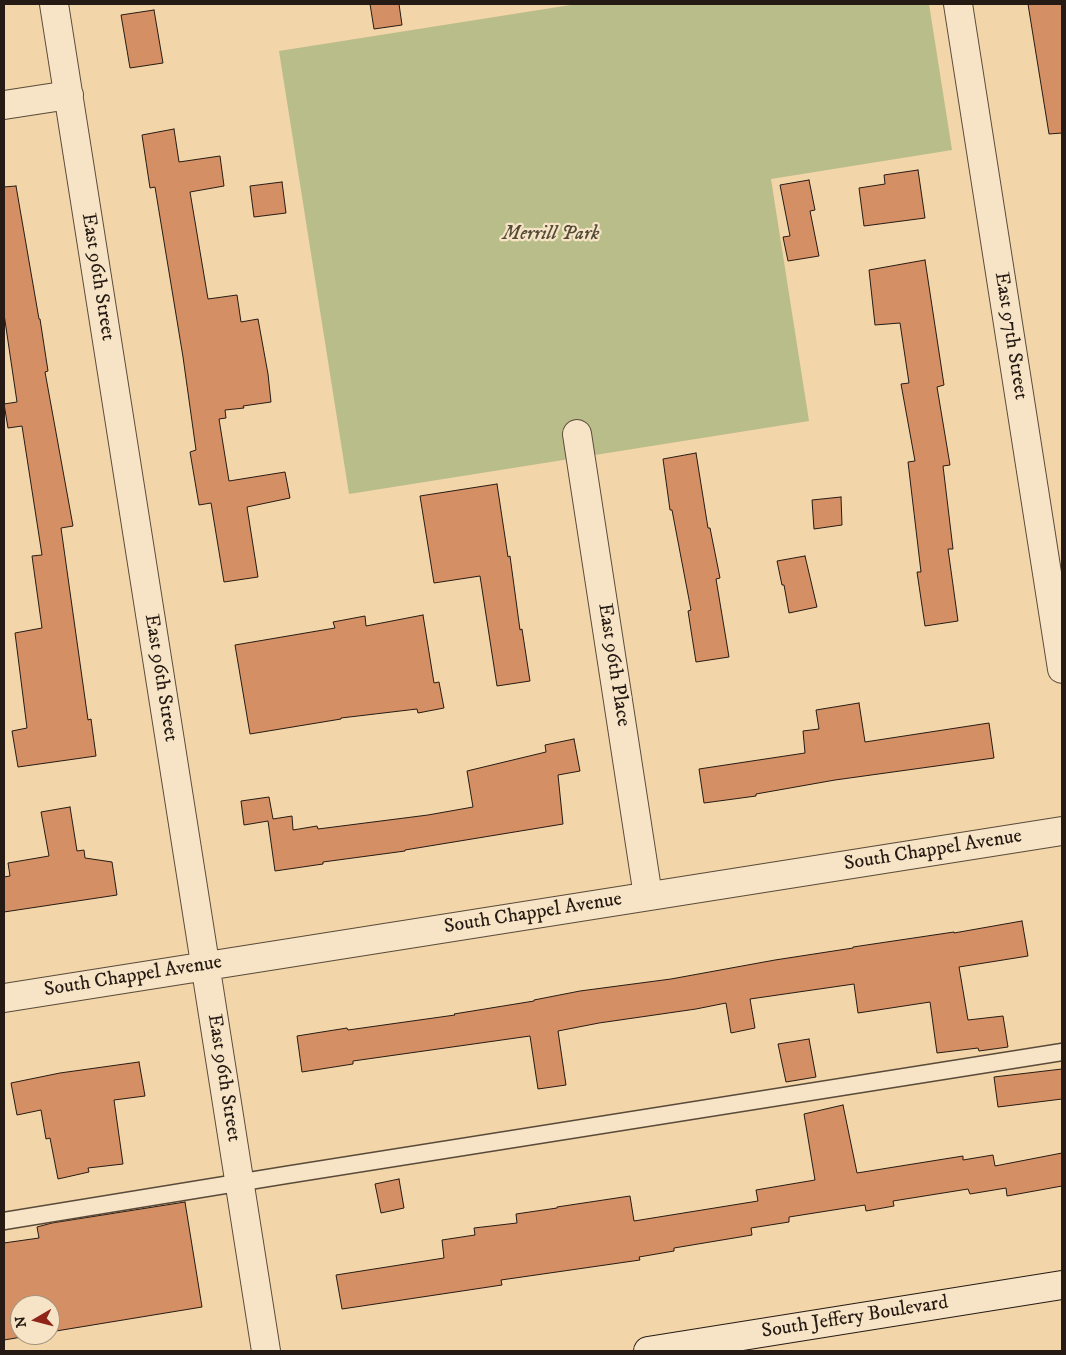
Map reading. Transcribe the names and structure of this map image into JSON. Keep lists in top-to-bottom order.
{
  "streets": {
    "street": [
      "East 96th Street",
      "East 97th Street",
      "East 96th Place",
      "South Chappel Avenue",
      "South Jeffery Boulevard"
    ]
  },
  "crossings": [
    ["East 96th Street", "South Chappel Avenue"],
    ["East 96th Place", "South Chappel Avenue"]
  ],
  "parks": ["Merrill Park"],
  "north": "left"
}
